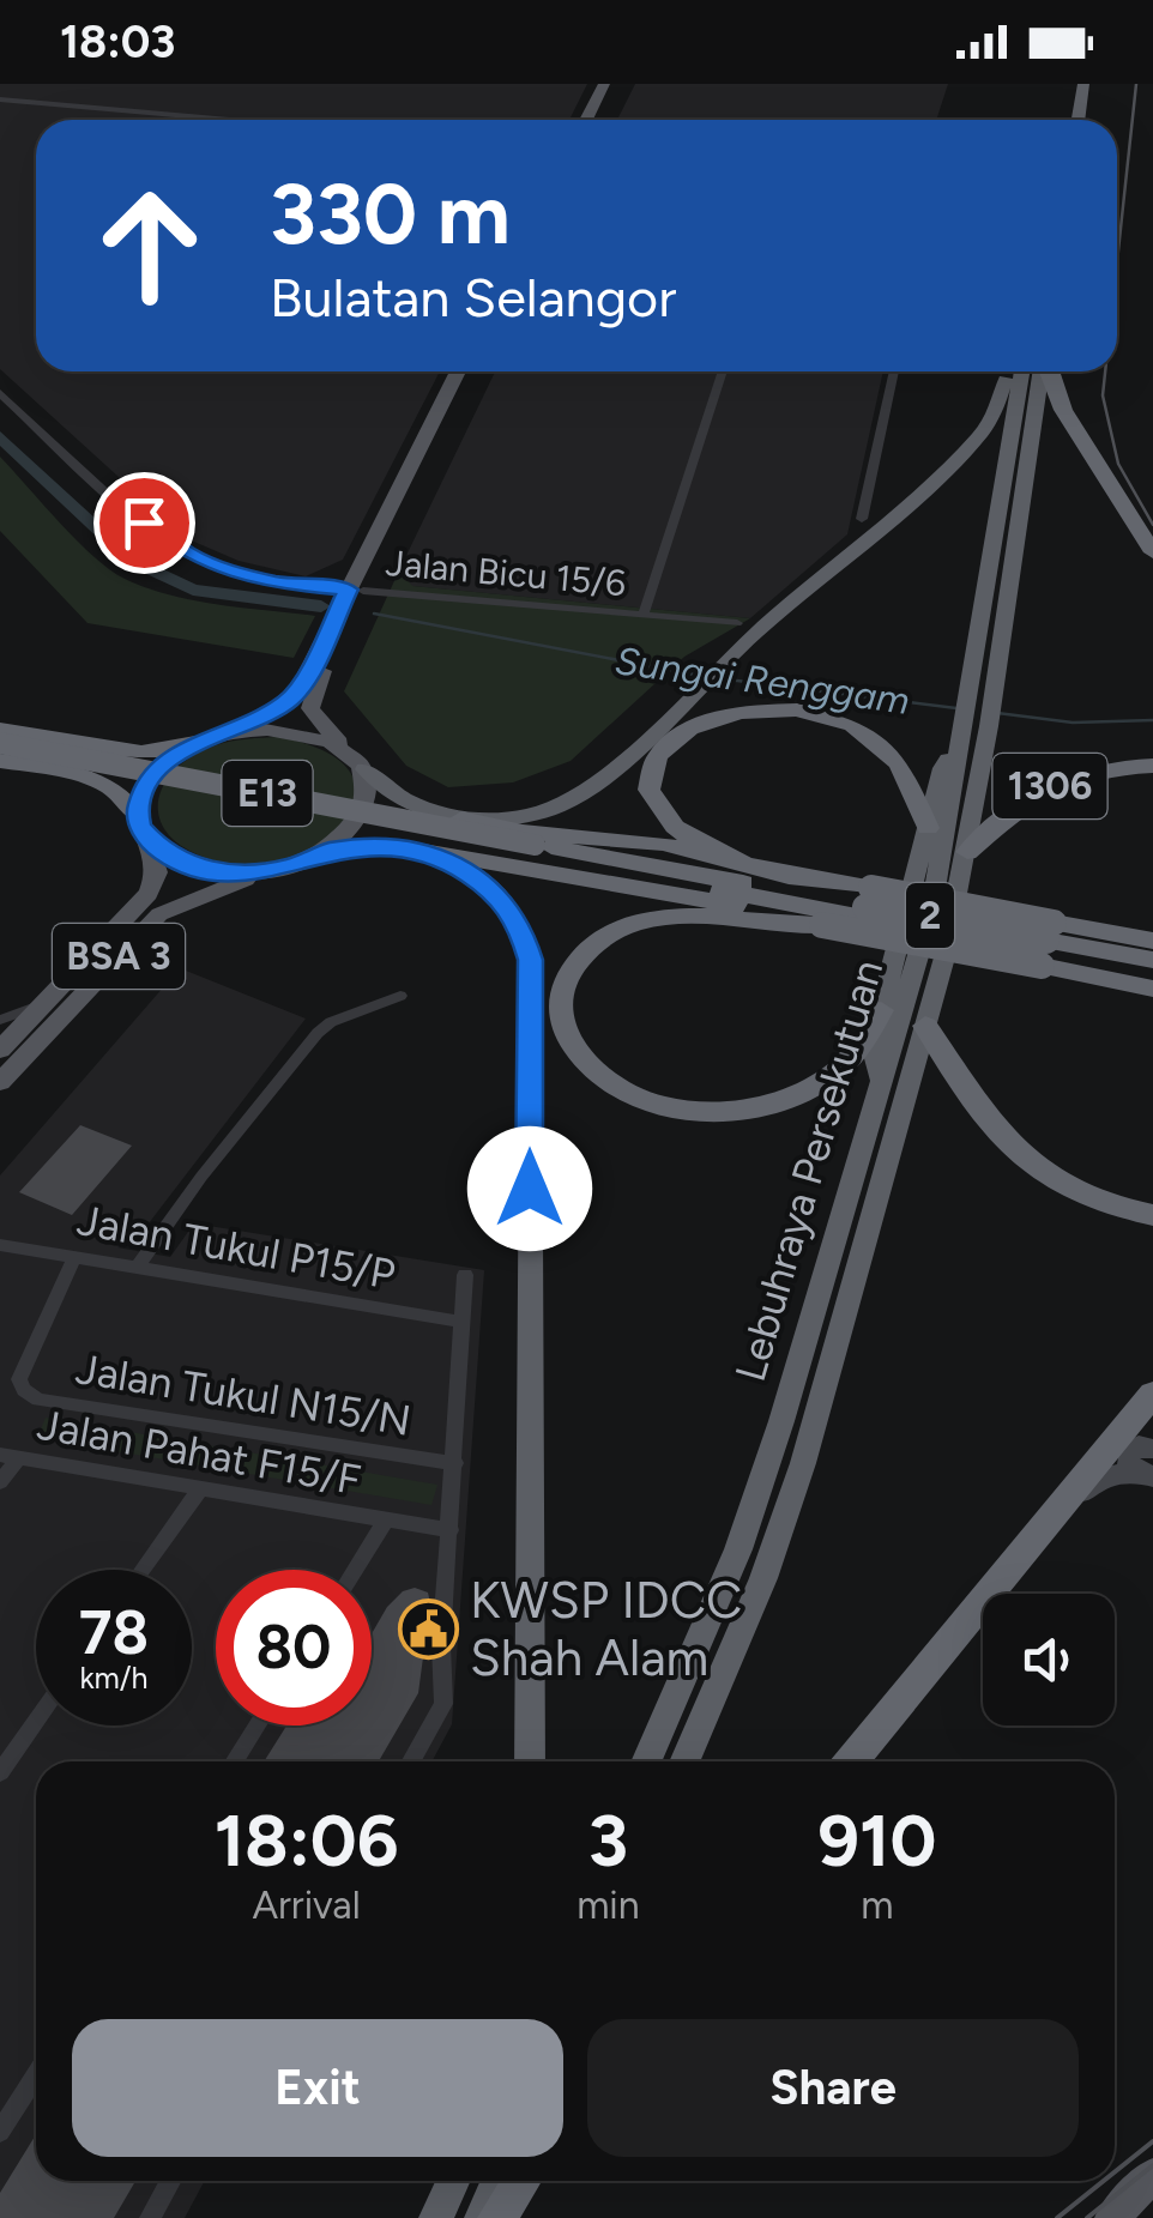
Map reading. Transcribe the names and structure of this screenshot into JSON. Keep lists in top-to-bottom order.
{
  "streets": {
    "highway": [
      "1306",
      "E13",
      "2",
      "Lebuhraya Persekutuan"
    ],
    "main road": ["BSA 3"],
    "street": [
      "Jalan Bicu 15/6",
      "Jalan Tukul P15/P",
      "Jalan Tukul N15/N",
      "Jalan Pahat F15/F"
    ]
  },
  "crossings": [
    ["1306", "Lebuhraya Persekutuan"],
    ["Jalan Tukul P15/P", "Jalan Tukul N15/N"]
  ],
  "water": ["Sungai Renggam"],
  "places": {
    "public building": ["KWSP IDCC Shah Alam"]
  },
  "page": {
    "status": "18:03",
    "turn": ["330 m", "Bulatan Selangor"],
    "speed": "78 km/h",
    "limit": "80",
    "eta": [
      "18:06",
      "Arrival",
      "3",
      "min",
      "910",
      "m"
    ],
    "buttons": ["Exit", "Share"]
  }
}
